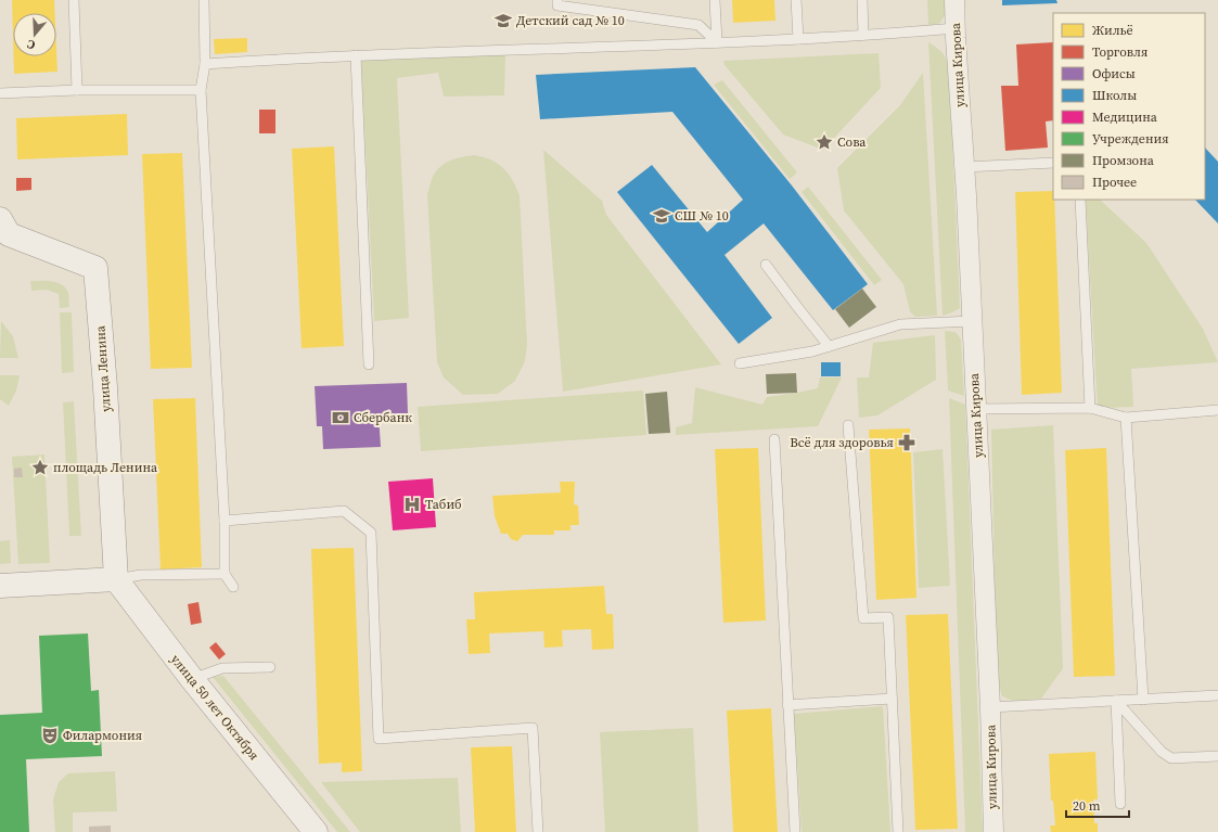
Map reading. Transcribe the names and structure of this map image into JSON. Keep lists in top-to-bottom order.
{
  "streets": {
    "main road": ["улица Ленина", "улица 50 лет Октября"],
    "street": ["улица Кирова"]
  },
  "crossings": [
    ["улица Ленина", "улица 50 лет Октября"]
  ],
  "places": {
    "school or university": ["Детский сад № 10", "СШ № 10"],
    "place": ["Сова", "площадь Ленина"],
    "bank": ["Сбербанк"],
    "pharmacy": ["Всё для здоровья"],
    "hospital": ["Табиб"],
    "theatre": ["Филармония"]
  },
  "legend": [
    "Жильё",
    "Торговля",
    "Офисы",
    "Школы",
    "Медицина",
    "Учреждения",
    "Промзона",
    "Прочее"
  ],
  "scale_bar": "20 m",
  "north": "bottom"
}
